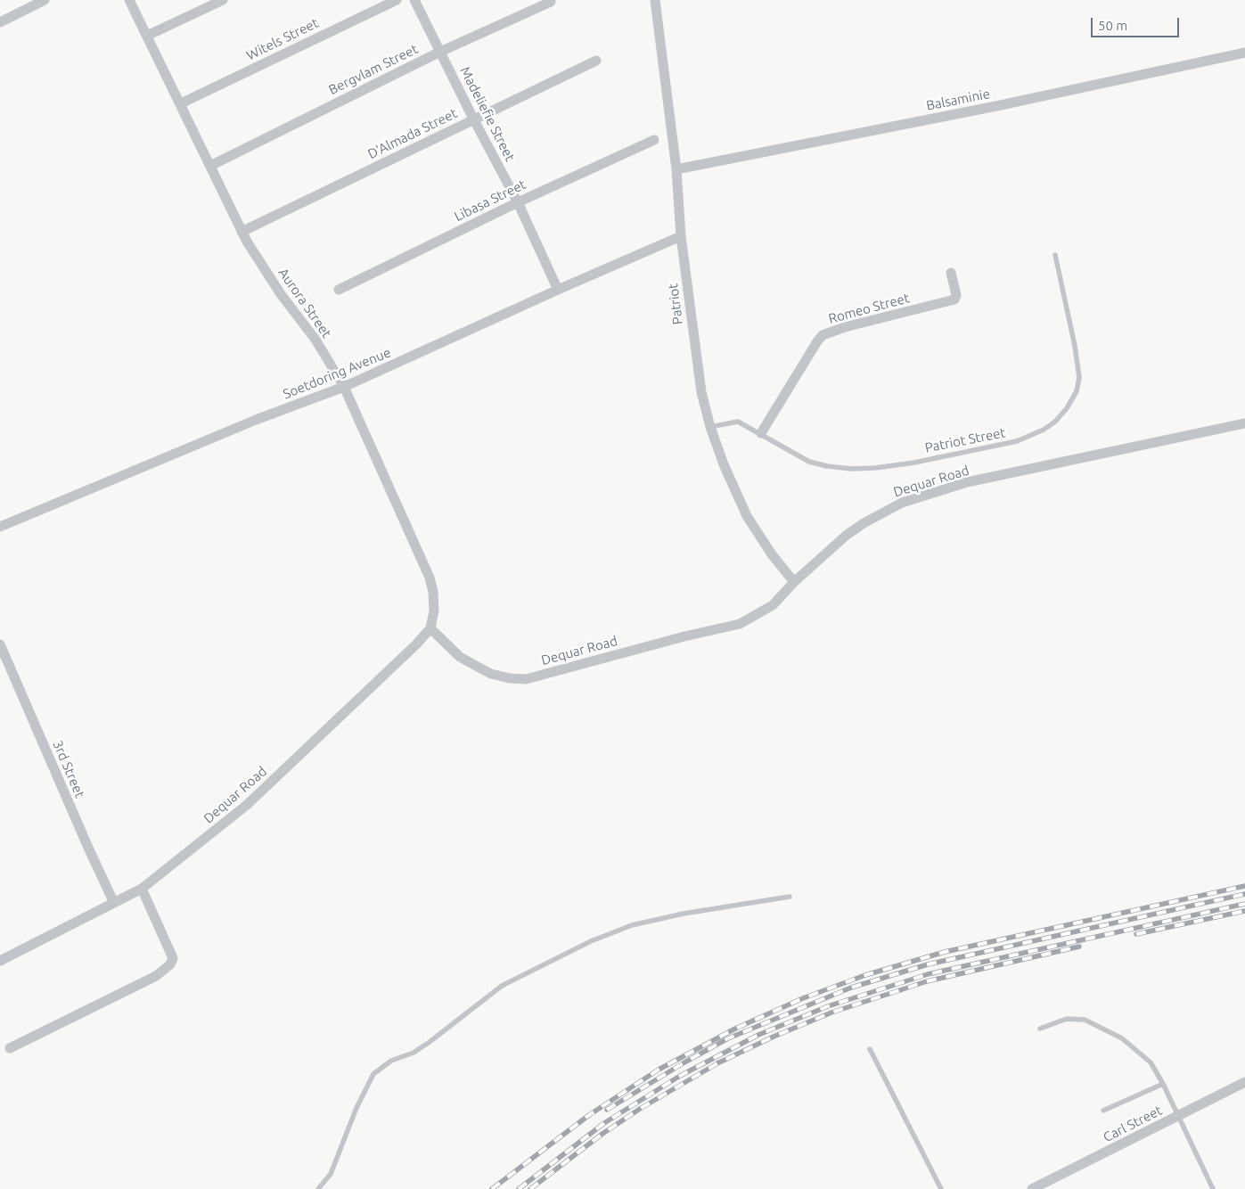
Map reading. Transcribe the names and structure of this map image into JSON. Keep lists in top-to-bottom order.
{
  "streets": {
    "street": [
      "Witels Street",
      "Bergvlam Street",
      "Balsaminie",
      "Madeliefie Street",
      "D'Almada Street",
      "Libasa Street",
      "Aurora Street",
      "Patriot",
      "Romeo Street",
      "Soetdoring Avenue",
      "Dequar Road",
      "3rd Street",
      "Carl Street"
    ],
    "lane": ["Patriot Street"]
  },
  "crossings": [
    ["Witels Street", "Aurora Street"],
    ["Bergvlam Street", "Madeliefie Street"],
    ["Bergvlam Street", "Aurora Street"],
    ["Balsaminie", "Patriot"],
    ["Madeliefie Street", "D'Almada Street"],
    ["Madeliefie Street", "Libasa Street"],
    ["Madeliefie Street", "Soetdoring Avenue"],
    ["D'Almada Street", "Aurora Street"],
    ["Aurora Street", "Soetdoring Avenue"],
    ["Aurora Street", "Dequar Road"],
    ["Patriot", "Soetdoring Avenue"],
    ["Patriot", "Patriot Street"],
    ["Patriot", "Dequar Road"],
    ["Romeo Street", "Patriot Street"],
    ["Dequar Road", "3rd Street"]
  ],
  "scale_bar": "50 m"
}
